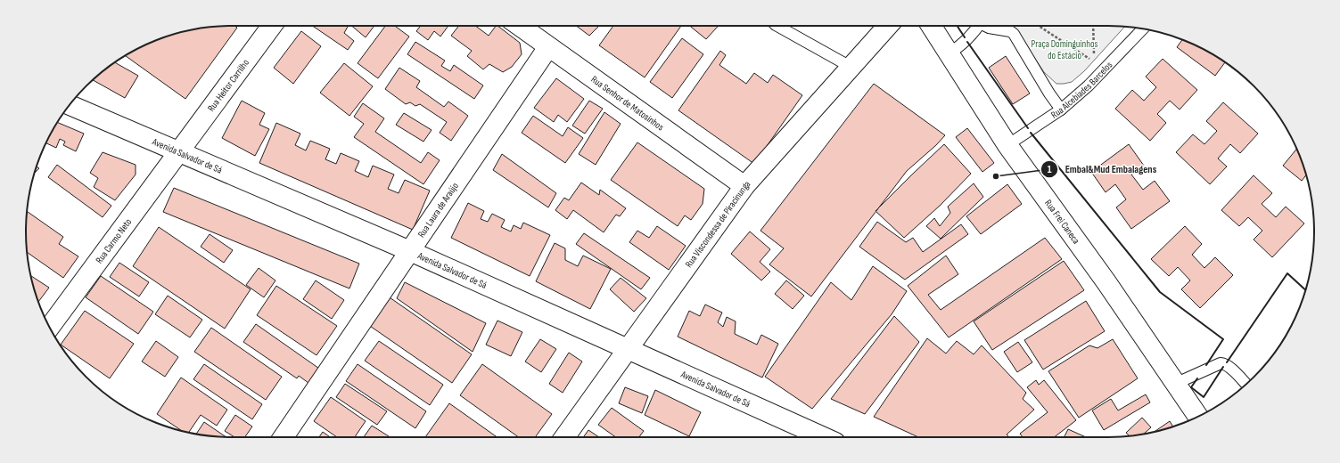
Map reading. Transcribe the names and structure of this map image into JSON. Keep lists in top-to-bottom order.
{
  "streets": {
    "street": [
      "Rua Heitor Carrilho",
      "Rua Senhor de Matosinhos",
      "Avenida Salvador de Sá",
      "Rua Laura de Araújo",
      "Rua Frei Caneca",
      "Rua Viscondessa de Piracinunga",
      "Rua Carmo Neto"
    ],
    "lane": ["Rua Alcebíades Barcelos"]
  },
  "crossings": [
    ["Rua Heitor Carrilho", "Avenida Salvador de Sá"],
    ["Rua Heitor Carrilho", "Rua Carmo Neto"],
    ["Rua Alcebíades Barcelos", "Rua Frei Caneca"],
    ["Rua Senhor de Matosinhos", "Rua Laura de Araújo"],
    ["Rua Senhor de Matosinhos", "Rua Viscondessa de Piracinunga"],
    ["Avenida Salvador de Sá", "Rua Laura de Araújo"],
    ["Avenida Salvador de Sá", "Rua Viscondessa de Piracinunga"],
    ["Avenida Salvador de Sá", "Rua Carmo Neto"]
  ],
  "parks": ["Praça Dominguinhos do Estácio"],
  "places": ["Embal&Mud Embalagens"]
}
